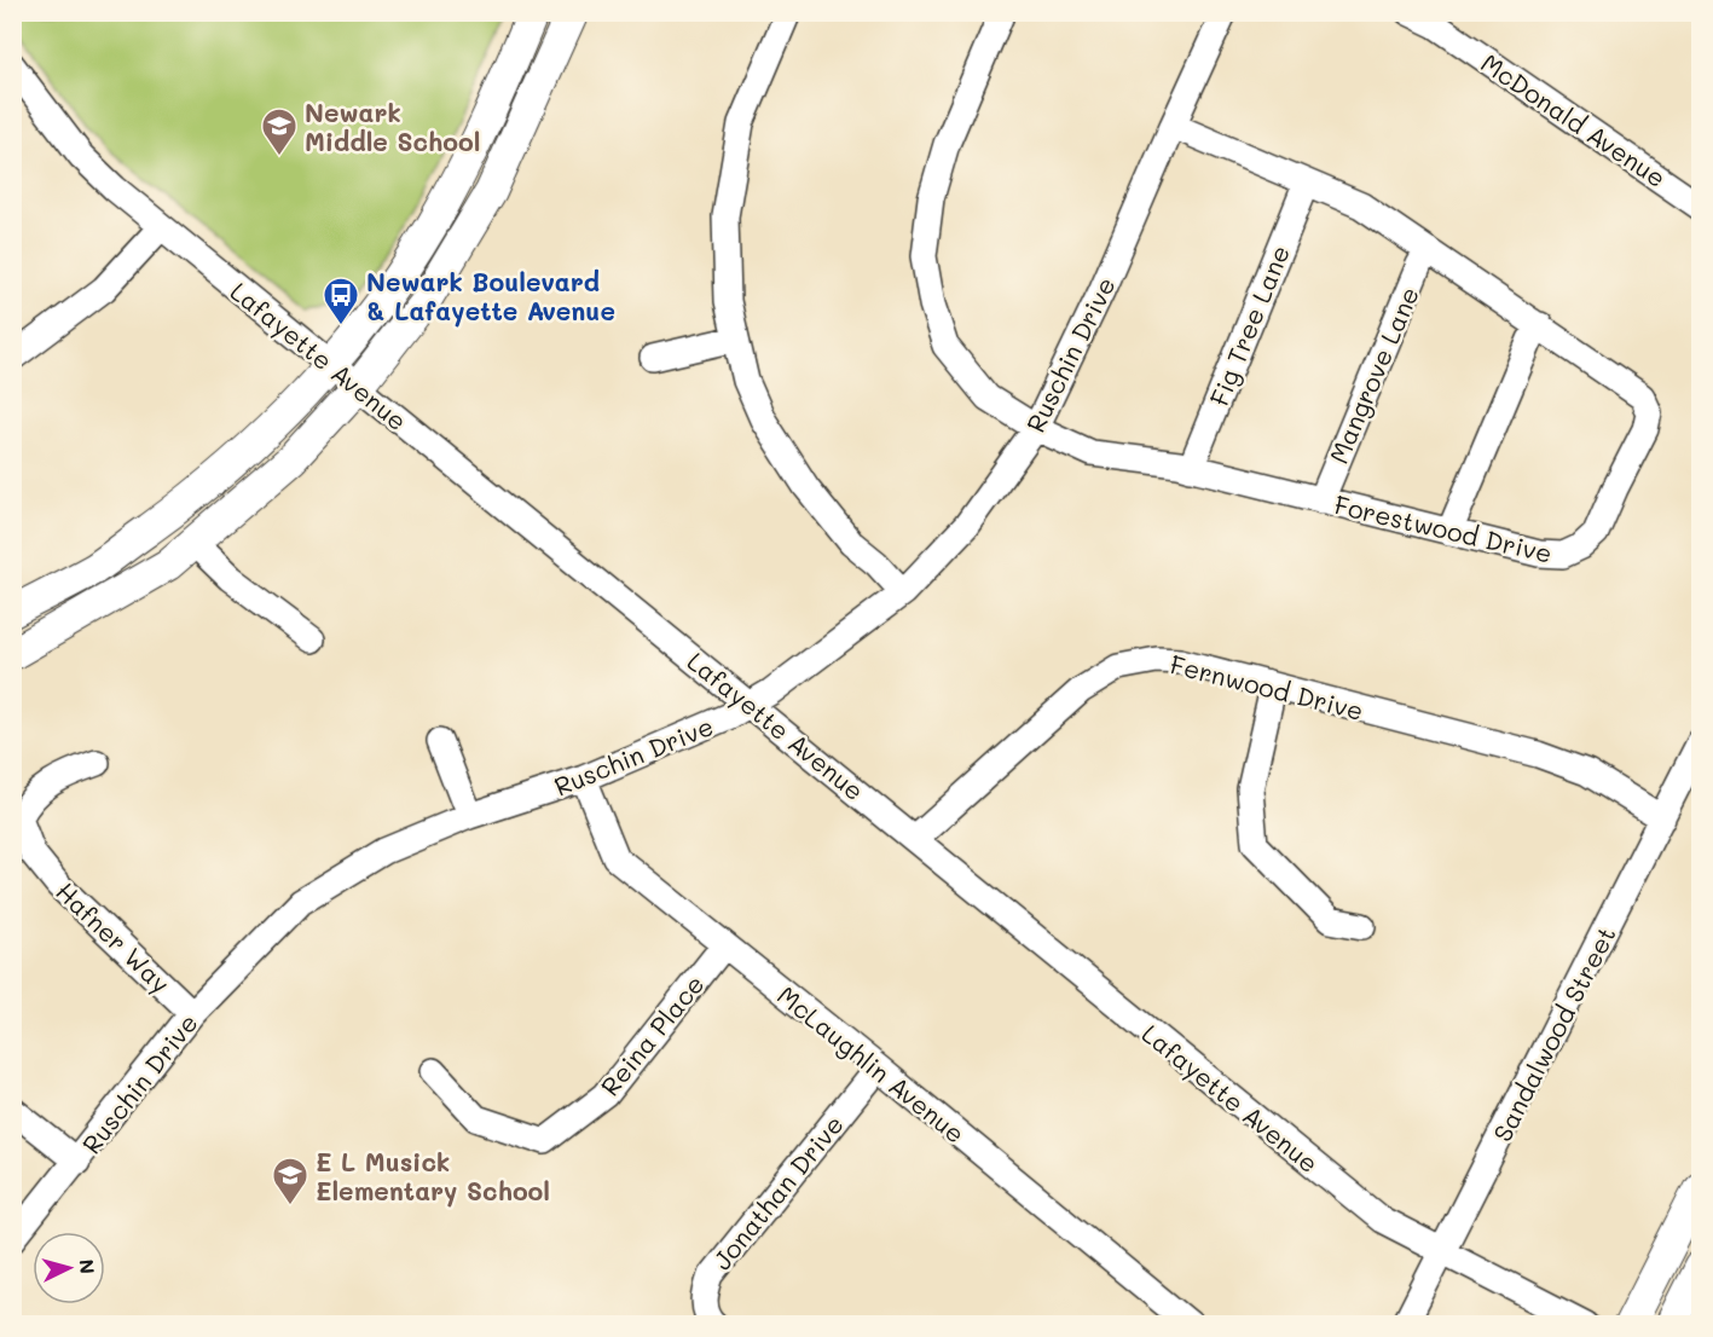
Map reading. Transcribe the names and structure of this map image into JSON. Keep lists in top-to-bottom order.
{
  "streets": {
    "street": [
      "McDonald Avenue",
      "Fig Tree Lane",
      "Ruschin Drive",
      "Lafayette Avenue",
      "Mangrove Lane",
      "Forestwood Drive",
      "Fernwood Drive",
      "Hafner Way",
      "Sandalwood Street",
      "Reina Place",
      "McLaughlin Avenue",
      "Jonathan Drive"
    ]
  },
  "crossings": [
    ["Fig Tree Lane", "Forestwood Drive"],
    ["Ruschin Drive", "Lafayette Avenue"],
    ["Ruschin Drive", "Forestwood Drive"],
    ["Ruschin Drive", "Hafner Way"],
    ["Ruschin Drive", "McLaughlin Avenue"],
    ["Lafayette Avenue", "Fernwood Drive"],
    ["Lafayette Avenue", "Sandalwood Street"],
    ["Mangrove Lane", "Forestwood Drive"],
    ["Fernwood Drive", "Sandalwood Street"],
    ["Reina Place", "McLaughlin Avenue"],
    ["McLaughlin Avenue", "Jonathan Drive"]
  ],
  "places": {
    "school or university": ["Newark Middle School", "E L Musick Elementary School"],
    "bus stop": ["Newark Boulevard & Lafayette Avenue"]
  },
  "north": "right"
}
